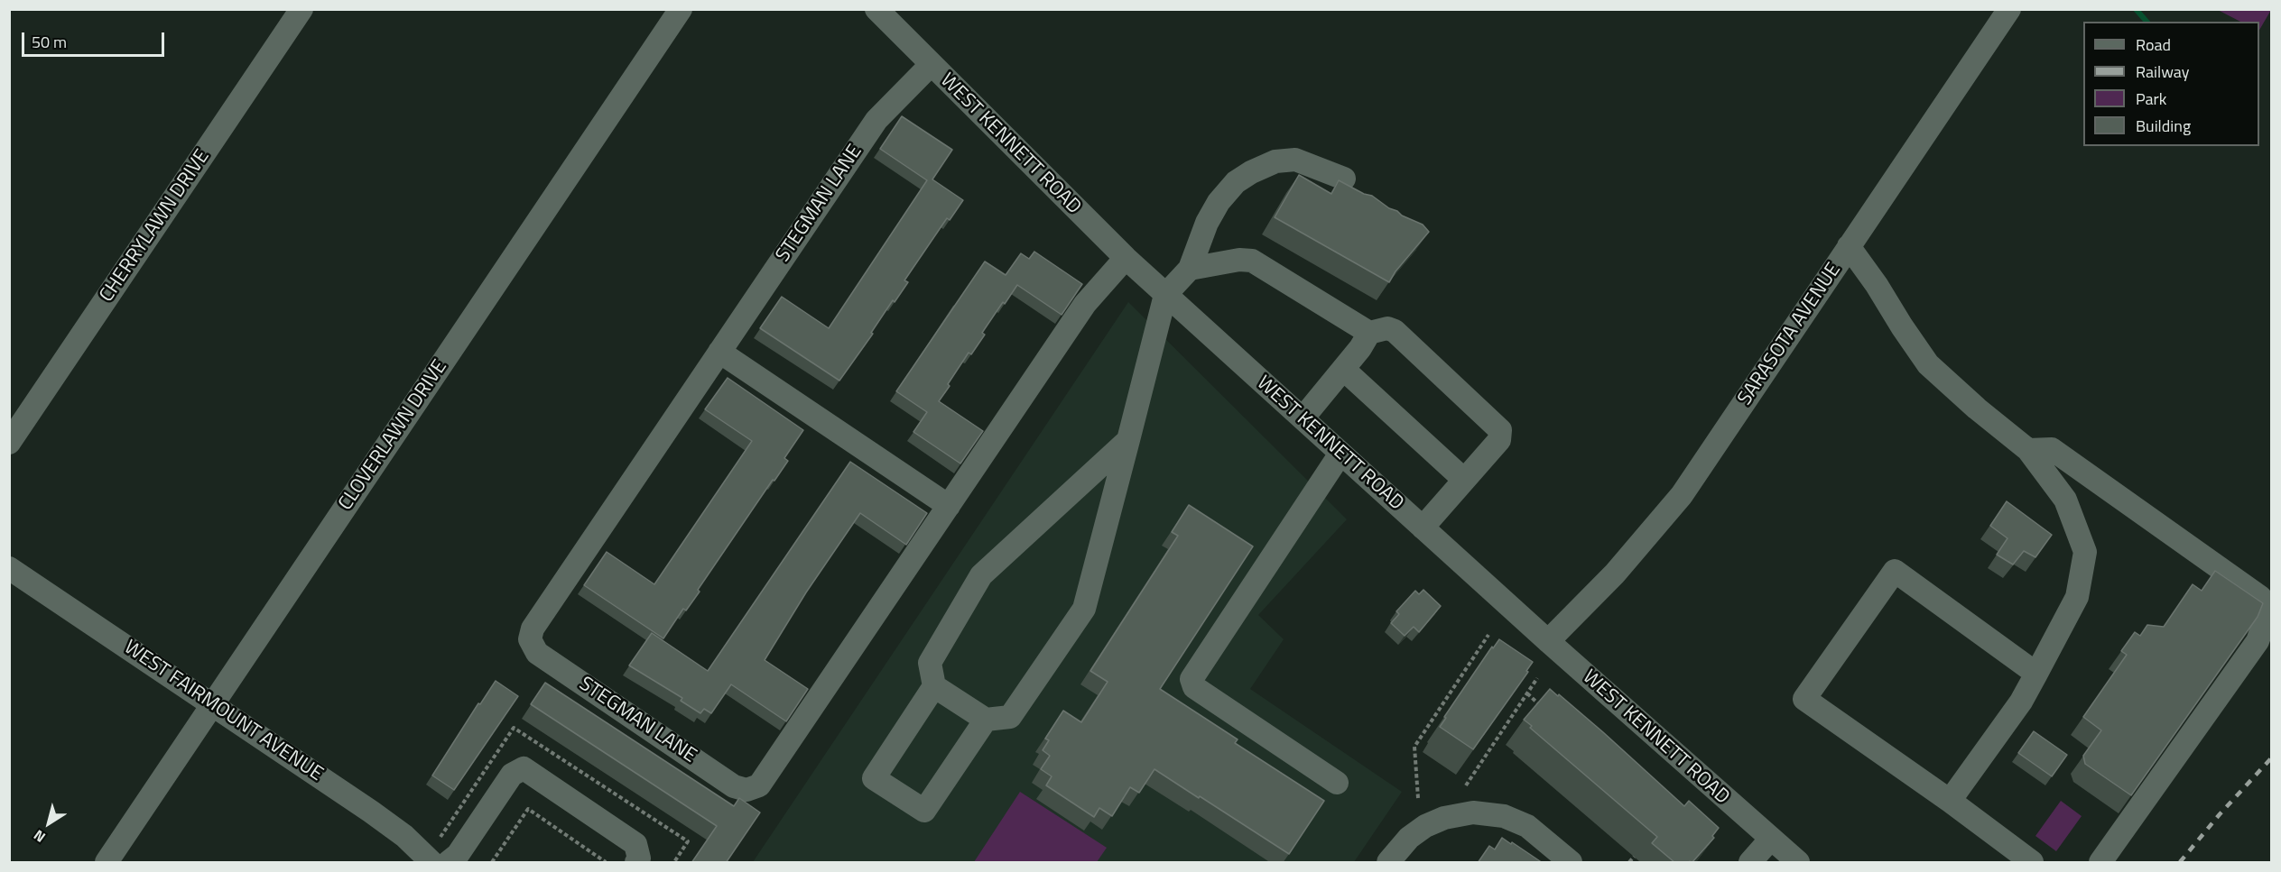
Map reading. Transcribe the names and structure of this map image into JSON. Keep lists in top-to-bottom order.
{
  "streets": {
    "street": [
      "WEST KENNETT ROAD",
      "STEGMAN LANE",
      "CHERRYLAWN DRIVE",
      "SARASOTA AVENUE",
      "CLOVERLAWN DRIVE",
      "WEST FAIRMOUNT AVENUE"
    ]
  },
  "crossings": [
    ["WEST KENNETT ROAD", "STEGMAN LANE"],
    ["WEST KENNETT ROAD", "SARASOTA AVENUE"],
    ["CLOVERLAWN DRIVE", "WEST FAIRMOUNT AVENUE"]
  ],
  "legend": [
    "Road",
    "Railway",
    "Park",
    "Building"
  ],
  "scale_bar": "50 m",
  "north": "bottom left"
}
